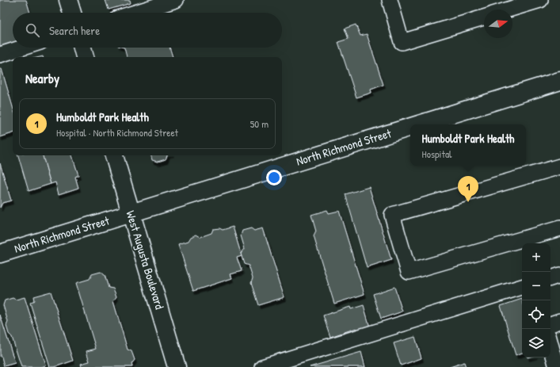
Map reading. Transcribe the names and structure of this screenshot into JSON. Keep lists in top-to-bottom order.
{
  "streets": {
    "street": ["North Richmond Street", "West Augusta Boulevard"]
  },
  "crossings": [
    ["North Richmond Street", "West Augusta Boulevard"]
  ],
  "north": "right",
  "page": {
    "search": "Search here",
    "heading": "Nearby",
    "list": [
      {
        "mark": "1",
        "name": "Humboldt Park Health",
        "note": "Hospital · North Richmond Street",
        "value": "50 m"
      }
    ],
    "popup": ["Humboldt Park Health", "Hospital"],
    "pins": "1",
    "map_buttons": ["+", "−"]
  }
}
